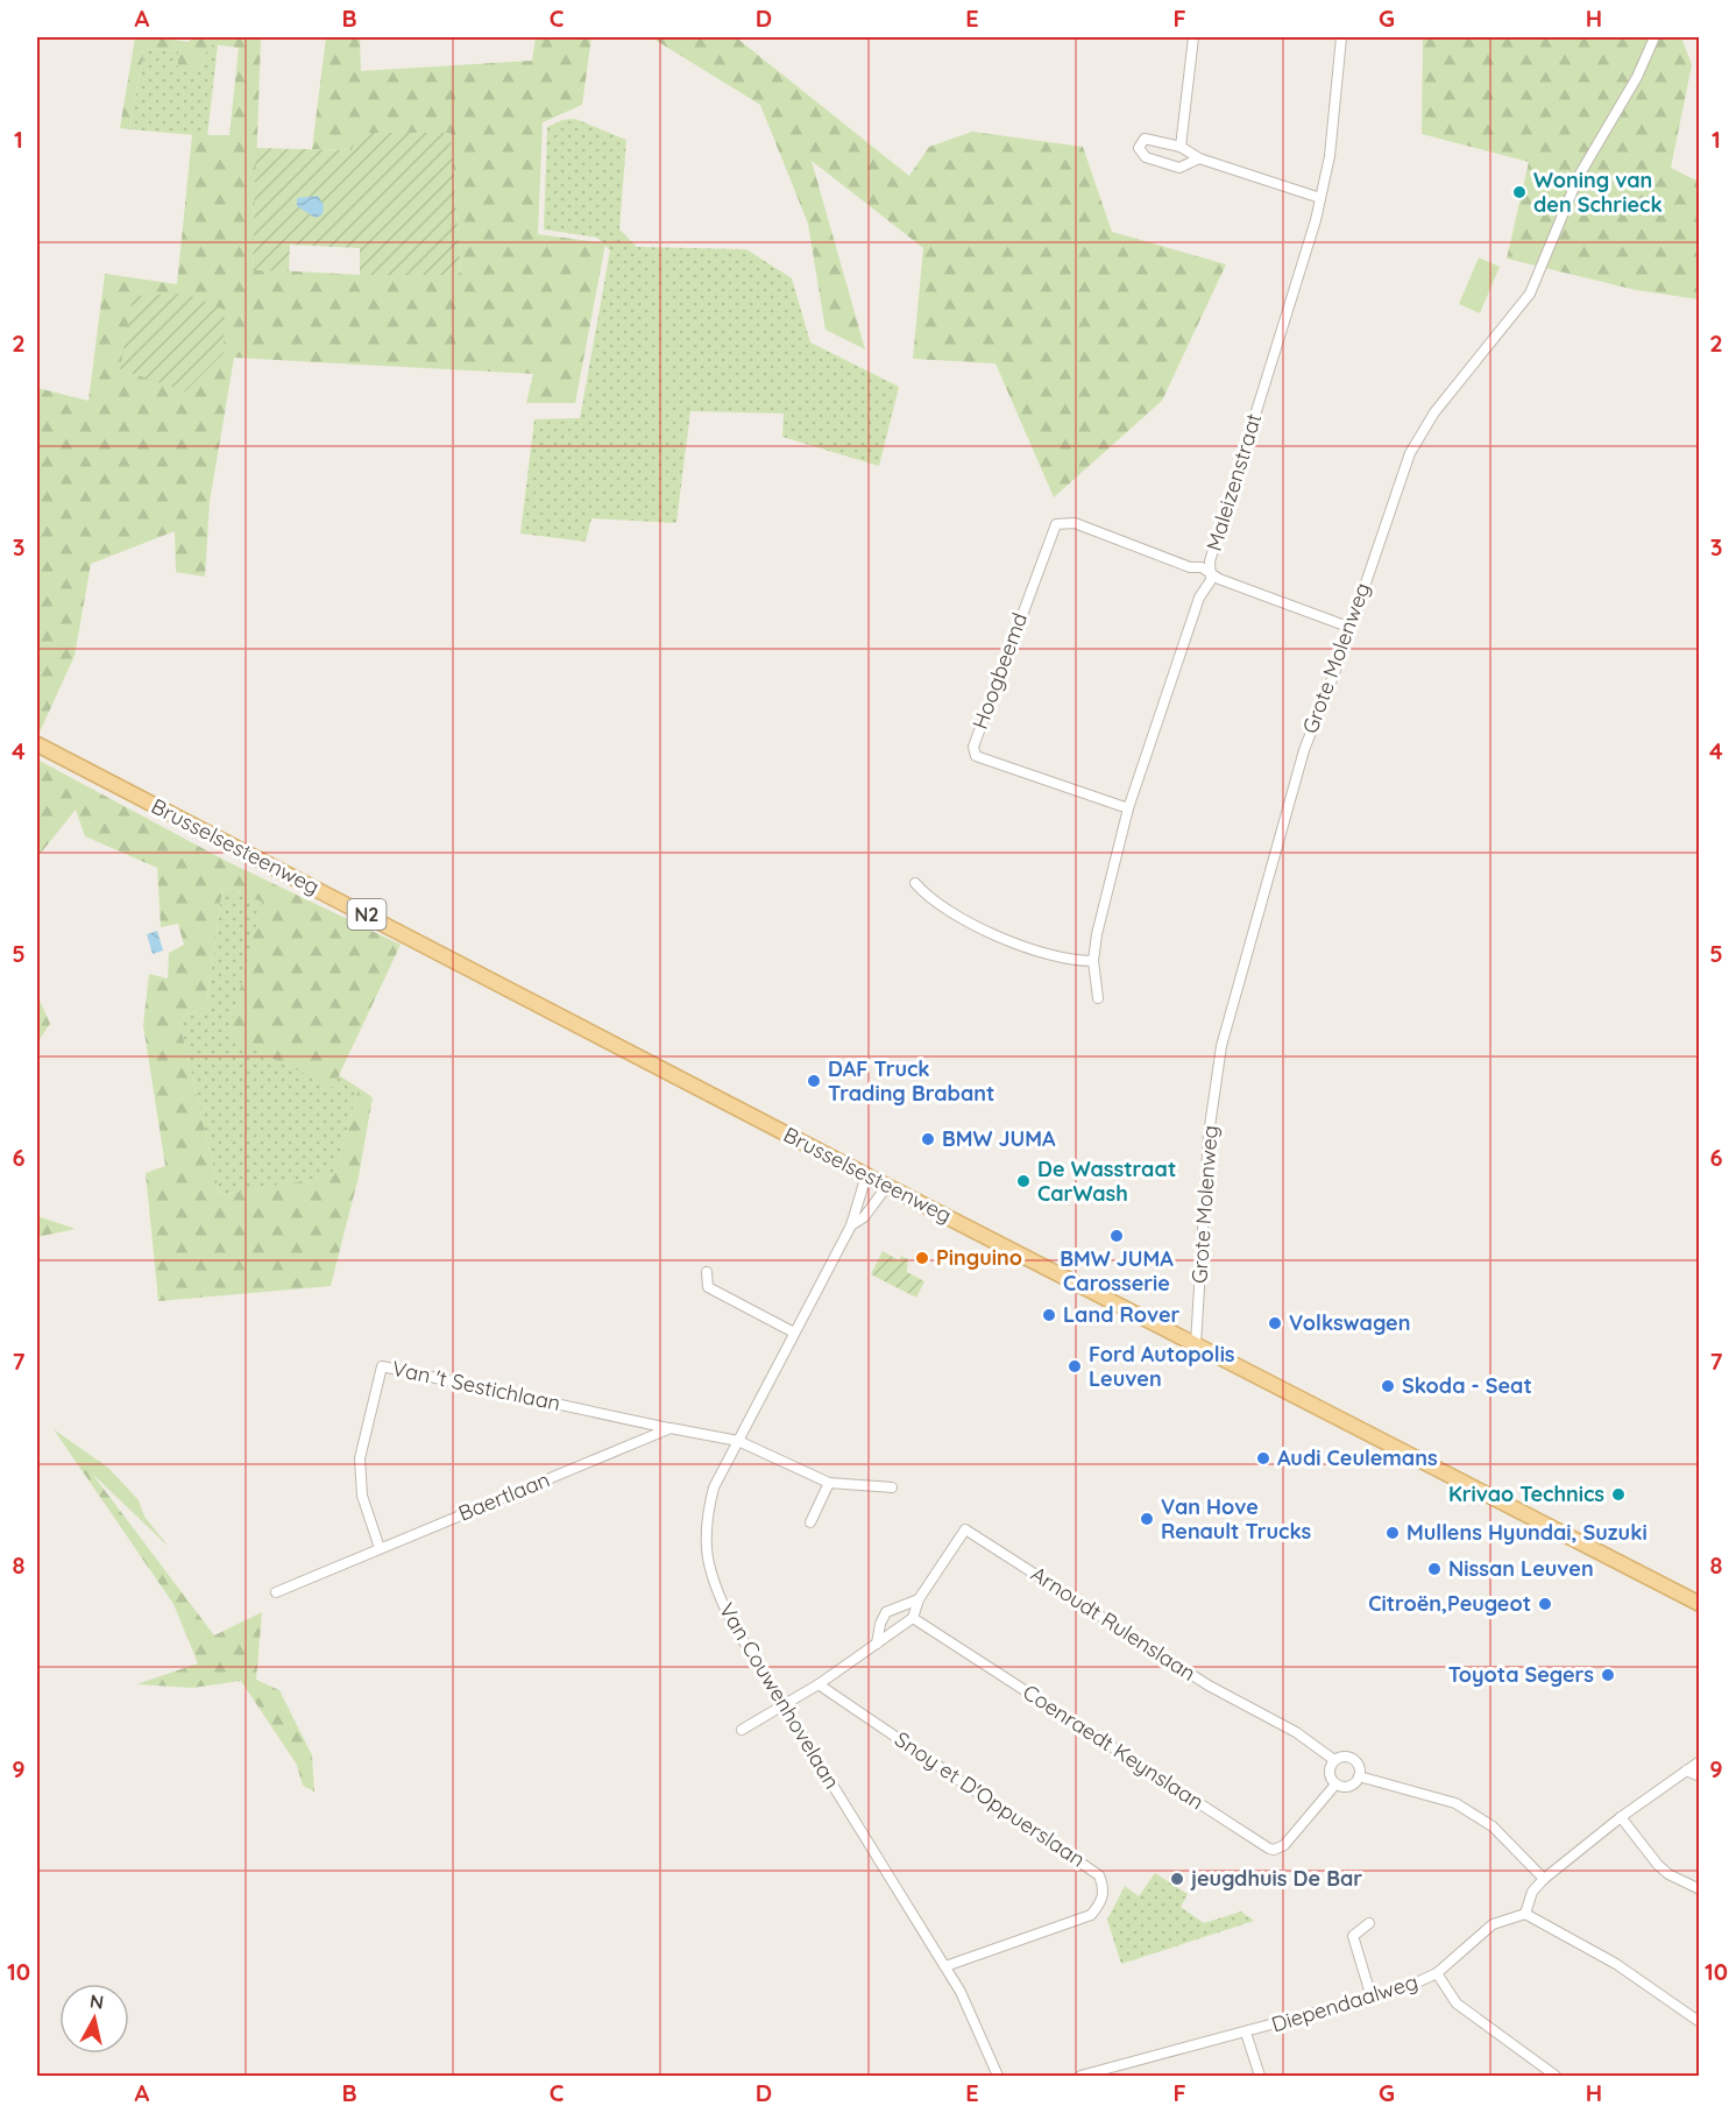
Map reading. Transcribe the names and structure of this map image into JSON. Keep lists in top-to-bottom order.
{
  "streets": {
    "main road": ["Brusselsesteenweg", "N2"],
    "street": [
      "Maleizenstraat",
      "Grote Molenweg",
      "Hoogbeemd",
      "Van 't Sestichlaan",
      "Baertlaan",
      "Arnoudt Rulenslaan",
      "Van Couwenhovelaan",
      "Coenraedt Keynslaan",
      "Snoy et D'Oppuerslaan",
      "Diependaalweg"
    ]
  },
  "crossings": [
    ["Maleizenstraat", "Hoogbeemd"],
    ["Grote Molenweg", "Brusselsesteenweg"],
    ["Brusselsesteenweg", "Van Couwenhovelaan"],
    ["Van 't Sestichlaan", "Baertlaan"],
    ["Arnoudt Rulenslaan", "Coenraedt Keynslaan"],
    ["Van Couwenhovelaan", "Snoy et D'Oppuerslaan"]
  ],
  "places": [
    "Woning van den Schrieck",
    "DAF Truck Trading Brabant",
    "BMW JUMA",
    "De Wasstraat CarWash",
    "BMW JUMA Carosserie",
    "Pinguino",
    "Land Rover",
    "Volkswagen",
    "Ford Autopolis Leuven",
    "Skoda - Seat",
    "Audi Ceulemans",
    "Krivao Technics",
    "Van Hove Renault Trucks",
    "Mullens Hyundai, Suzuki",
    "Nissan Leuven",
    "Citroën,Peugeot",
    "Toyota Segers",
    "jeugdhuis De Bar"
  ],
  "north": "top",
  "grid": {
    "columns": [
      "A",
      "B",
      "C",
      "D",
      "E",
      "F",
      "G",
      "H"
    ],
    "rows": [
      "1",
      "2",
      "3",
      "4",
      "5",
      "6",
      "7",
      "8",
      "9",
      "10"
    ]
  }
}
